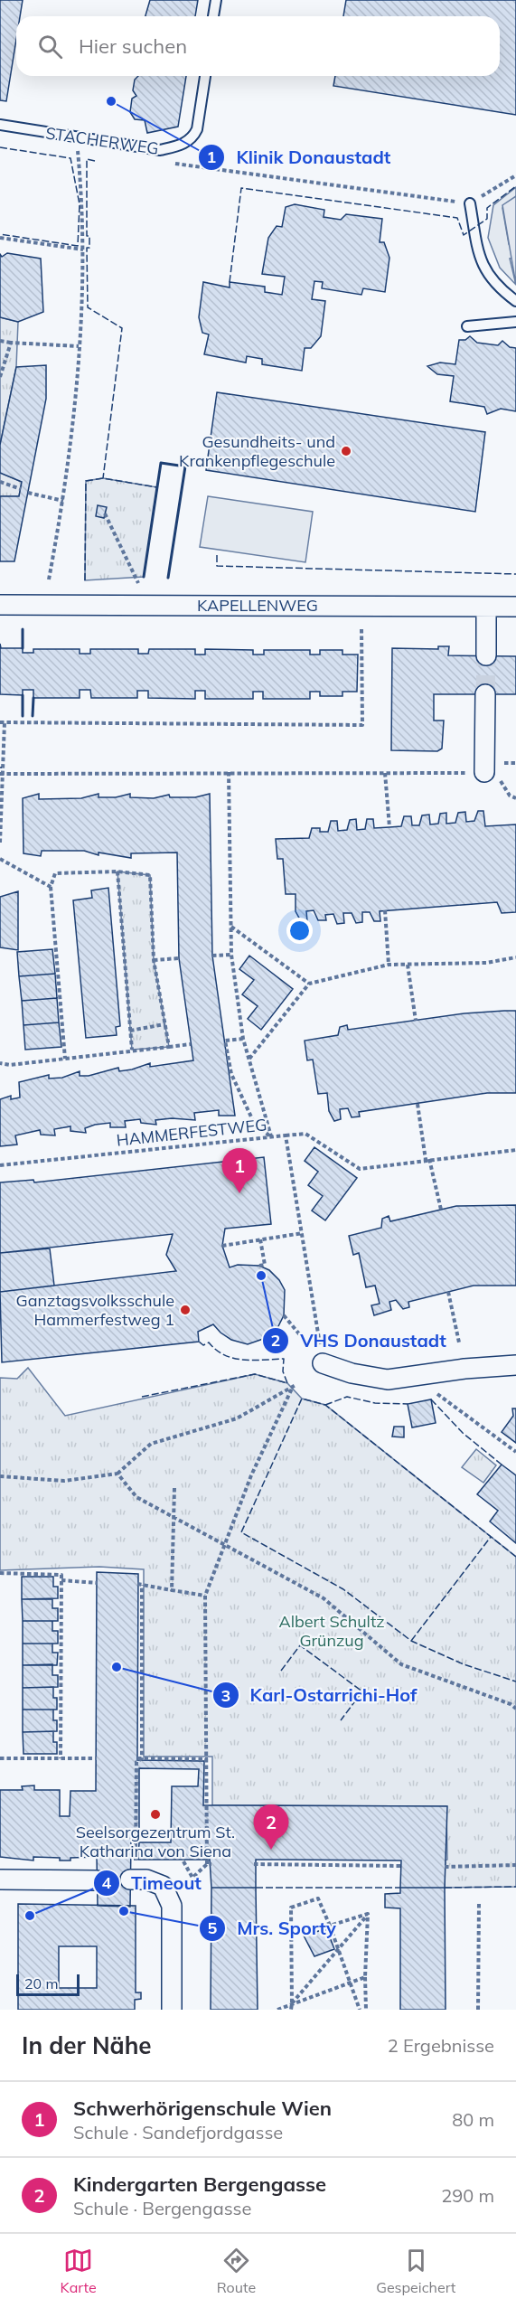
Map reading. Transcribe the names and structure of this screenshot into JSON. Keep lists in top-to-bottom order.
{
  "streets": {
    "street": ["KAPELLENWEG"],
    "path": ["STACHERWEG", "HAMMERFESTWEG"]
  },
  "parks": ["Albert Schultz Grünzug"],
  "places": [
    "Klinik Donaustadt",
    "Gesundheits- und Krankenpflegeschule",
    "VHS Donaustadt",
    "Ganztagsvolksschule Hammerfestweg 1",
    "Karl-Ostarrichi-Hof",
    "Seelsorgezentrum St. Katharina von Siena",
    "Mrs. Sporty",
    "Timeout"
  ],
  "scale_bar": "20 m",
  "page": {
    "search": "Hier suchen",
    "pins": ["1", "2"],
    "scale": "20 m",
    "heading": ["In der Nähe", "2 Ergebnisse"],
    "list": [
      {
        "mark": "1",
        "name": "Schwerhörigenschule Wien",
        "note": "Schule · Sandefjordgasse",
        "value": "80 m"
      },
      {
        "mark": "2",
        "name": "Kindergarten Bergengasse",
        "note": "Schule · Bergengasse",
        "value": "290 m"
      }
    ],
    "nav": ["Karte", "Route", "Gespeichert"]
  }
}
